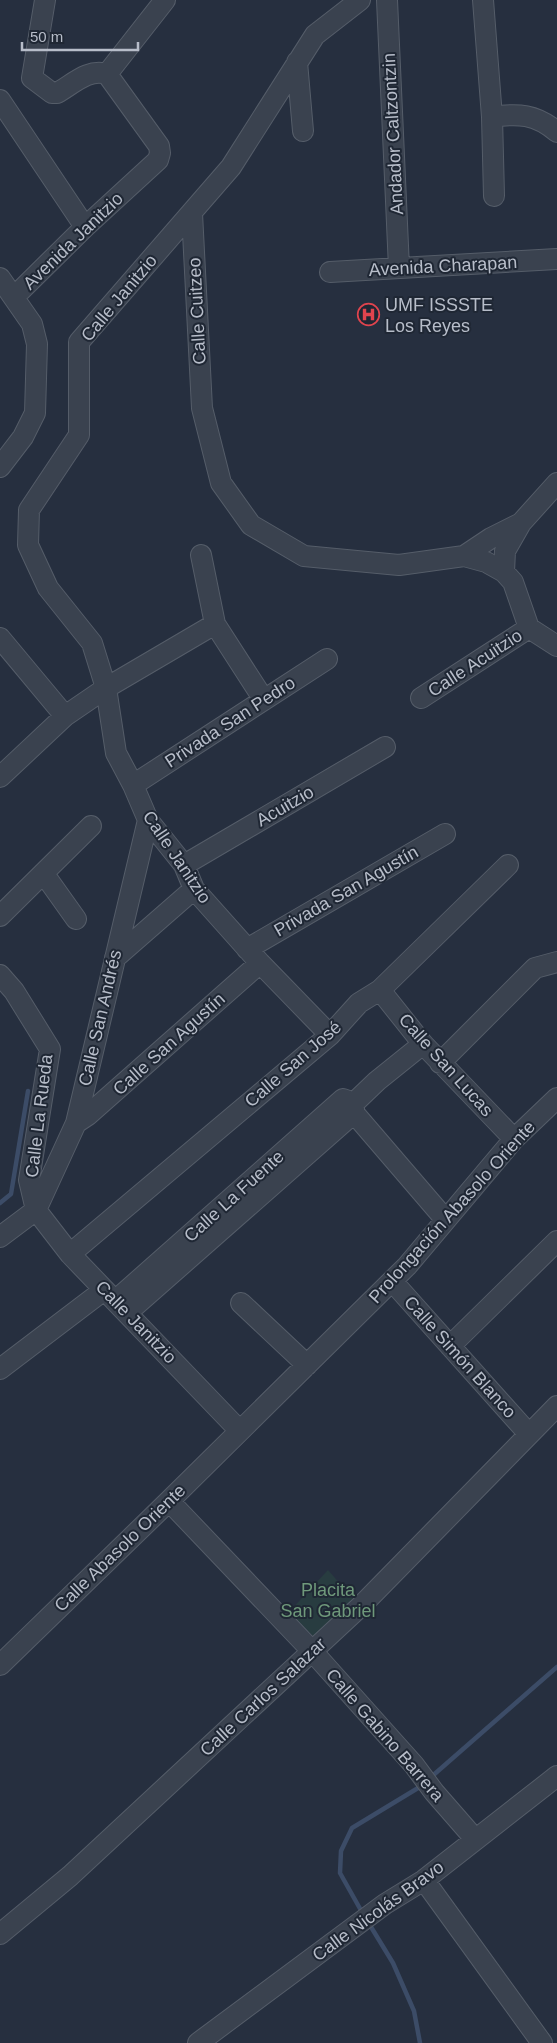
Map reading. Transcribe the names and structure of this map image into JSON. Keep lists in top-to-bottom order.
{
  "streets": {
    "street": [
      "Andador Caltzontzin",
      "Avenida Janitzio",
      "Avenida Charapan",
      "Calle Janitzio",
      "Calle Cuitzeo",
      "Calle Acuitzio",
      "Privada San Pedro",
      "Acuitzio",
      "Privada San Agustín",
      "Calle San Andrés",
      "Calle San Agustín",
      "Calle San José",
      "Calle San Lucas",
      "Calle La Rueda",
      "Calle La Fuente",
      "Prolongación Abasolo Oriente",
      "Calle Simón Blanco",
      "Calle Abasolo Oriente",
      "Calle Carlos Salazar",
      "Calle Gabino Barrera",
      "Calle Nicolás Bravo"
    ]
  },
  "crossings": [
    ["Andador Caltzontzin", "Avenida Charapan"],
    ["Calle Janitzio", "Calle Cuitzeo"],
    ["Calle Janitzio", "Privada San Pedro"],
    ["Calle Janitzio", "Acuitzio"],
    ["Calle Janitzio", "Privada San Agustín"],
    ["Calle Janitzio", "Calle San Andrés"],
    ["Calle Janitzio", "Calle San Agustín"],
    ["Calle Janitzio", "Calle San José"],
    ["Calle Janitzio", "Calle La Rueda"],
    ["Calle Janitzio", "Calle La Fuente"],
    ["Calle Janitzio", "Prolongación Abasolo Oriente"],
    ["Calle Janitzio", "Calle Abasolo Oriente"],
    ["Privada San Agustín", "Calle San Agustín"],
    ["Calle San Andrés", "Calle San Agustín"],
    ["Calle San Andrés", "Calle La Rueda"],
    ["Calle San José", "Calle San Lucas"],
    ["Calle San Lucas", "Calle La Fuente"],
    ["Calle San Lucas", "Prolongación Abasolo Oriente"],
    ["Prolongación Abasolo Oriente", "Calle Simón Blanco"],
    ["Prolongación Abasolo Oriente", "Calle Abasolo Oriente"],
    ["Calle Simón Blanco", "Calle Carlos Salazar"],
    ["Calle Abasolo Oriente", "Calle Gabino Barrera"],
    ["Calle Carlos Salazar", "Calle Gabino Barrera"],
    ["Calle Gabino Barrera", "Calle Nicolás Bravo"]
  ],
  "parks": ["Placita San Gabriel"],
  "places": {
    "hospital": ["UMF ISSSTE Los Reyes"]
  },
  "scale_bar": "50 m"
}
